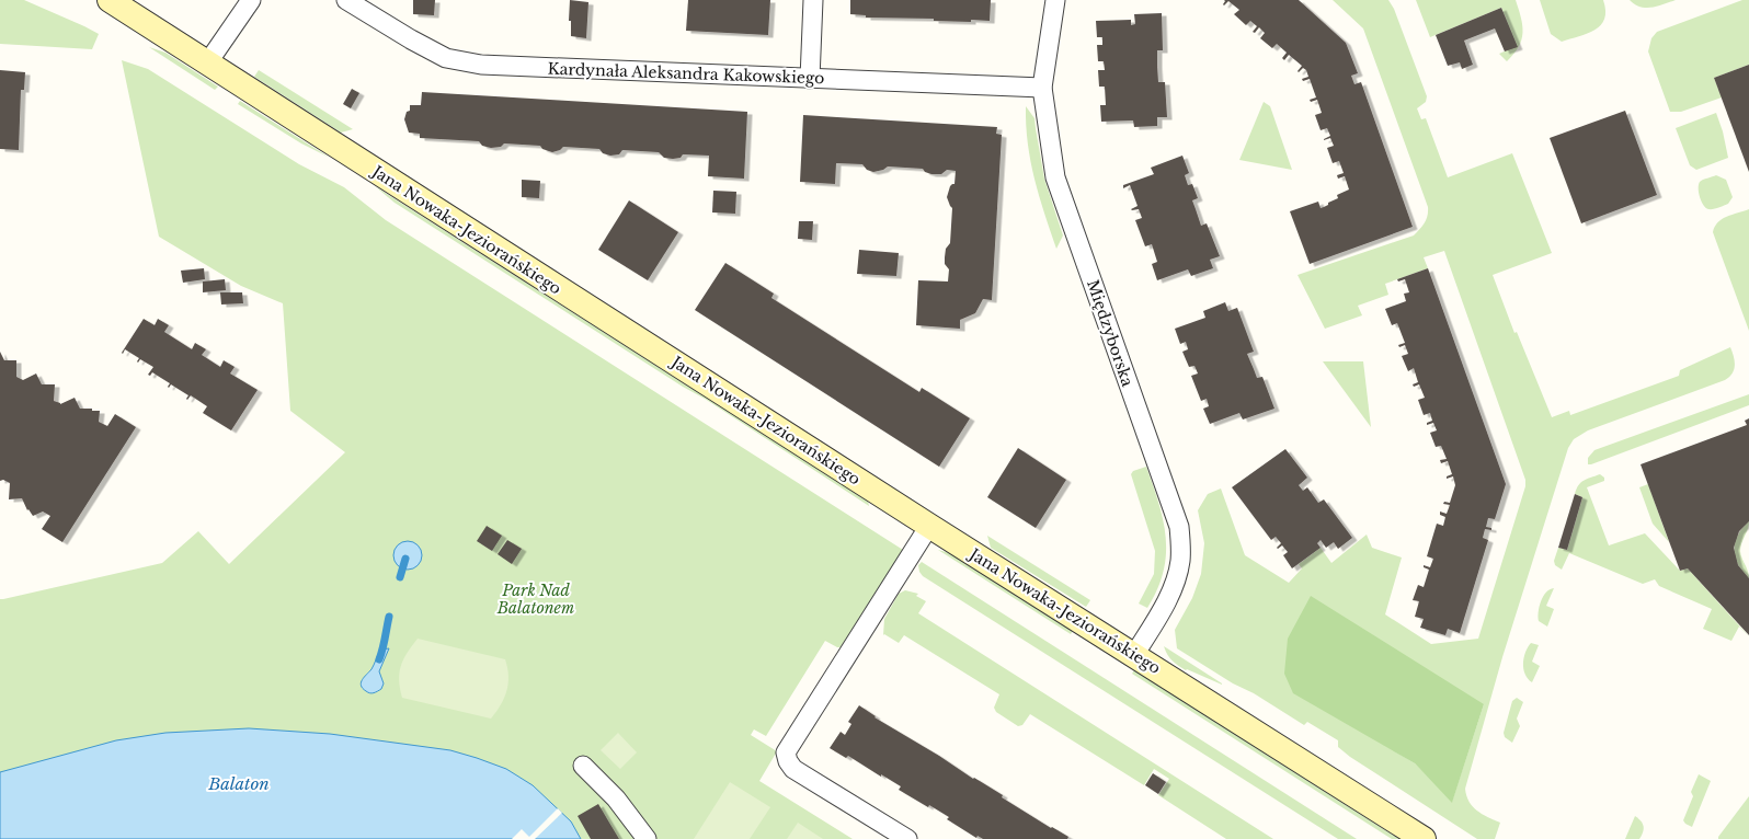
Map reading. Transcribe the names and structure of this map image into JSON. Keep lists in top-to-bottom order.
{
  "streets": {
    "street": ["Kardynała Aleksandra Kakowskiego", "Jana Nowaka-Jeziorańskiego", "Międzyborska"]
  },
  "crossings": [
    ["Kardynała Aleksandra Kakowskiego", "Międzyborska"],
    ["Jana Nowaka-Jeziorańskiego", "Międzyborska"]
  ],
  "water": ["Balaton"],
  "parks": ["Park Nad Balatonem"]
}
